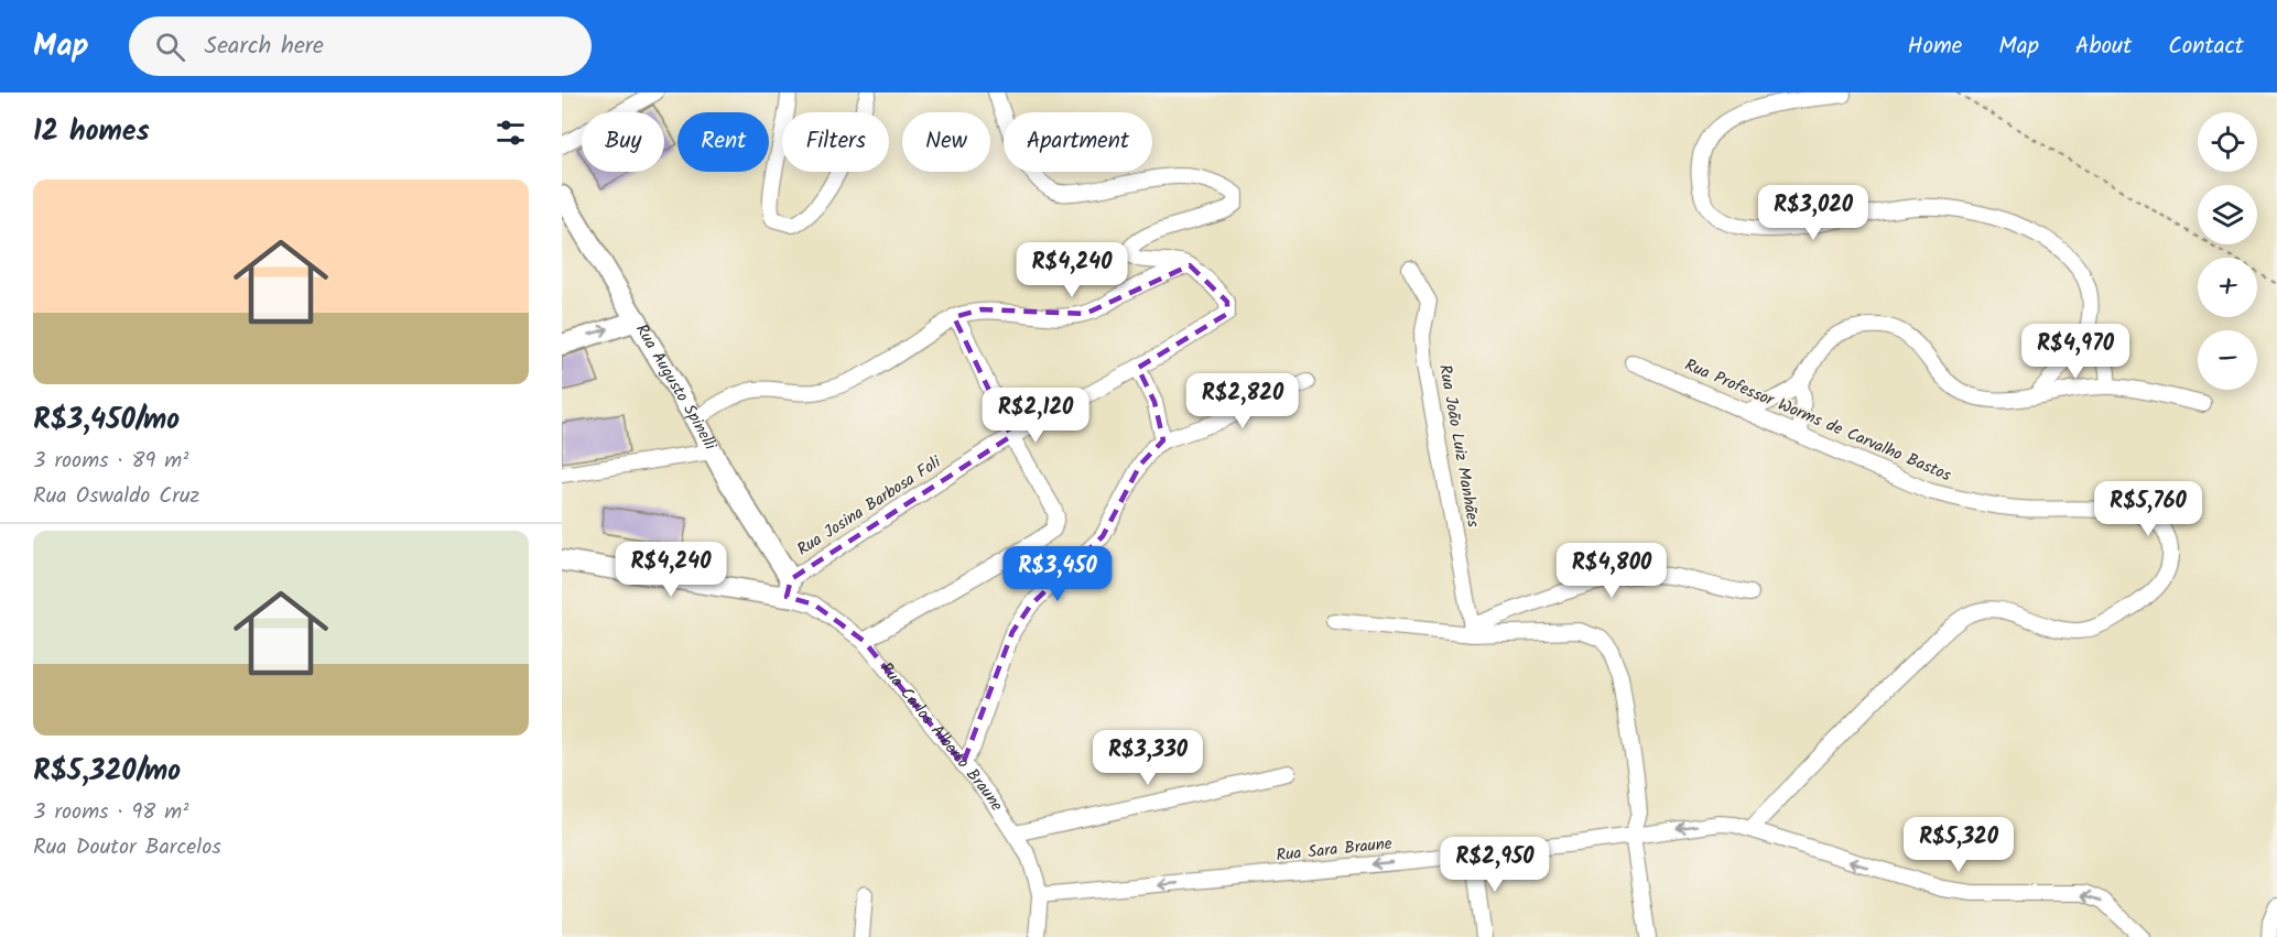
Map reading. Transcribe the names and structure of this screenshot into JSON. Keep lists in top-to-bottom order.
{
  "streets": {
    "street": [
      "Rua Augusto Spinelli",
      "Rua Professor Worms de Carvalho Bastos",
      "Rua João Luiz Manhães",
      "Rua Josina Barbosa Foli",
      "Rua Carlos Alberto Braune",
      "Rua Sara Braune"
    ]
  },
  "crossings": [
    ["Rua Augusto Spinelli", "Rua Josina Barbosa Foli"],
    ["Rua Augusto Spinelli", "Rua Carlos Alberto Braune"],
    ["Rua Professor Worms de Carvalho Bastos", "Rua Sara Braune"],
    ["Rua Josina Barbosa Foli", "Rua Carlos Alberto Braune"],
    ["Rua Carlos Alberto Braune", "Rua Sara Braune"]
  ],
  "one_way": ["Rua Sara Braune"],
  "page": {
    "header": "Map",
    "search": "Search here",
    "nav": [
      "Home",
      "Map",
      "About",
      "Contact"
    ],
    "heading": "12 homes",
    "map_buttons": ["+", "−"],
    "chip": [
      "Buy",
      "Rent",
      "Filters",
      "New",
      "Apartment"
    ],
    "list": [
      {
        "name": "R$3,450/mo",
        "note": "3 rooms · 89 m² · Rua Oswaldo Cruz"
      },
      {
        "name": "R$5,320/mo",
        "note": "3 rooms · 98 m² · Rua Doutor Barcelos"
      }
    ],
    "price": [
      "R$3,020",
      "R$4,240",
      "R$4,970",
      "R$2,820",
      "R$2,120",
      "R$5,760",
      "R$4,240",
      "R$4,800",
      "R$3,450",
      "R$3,330",
      "R$5,320",
      "R$2,950"
    ]
  }
}
